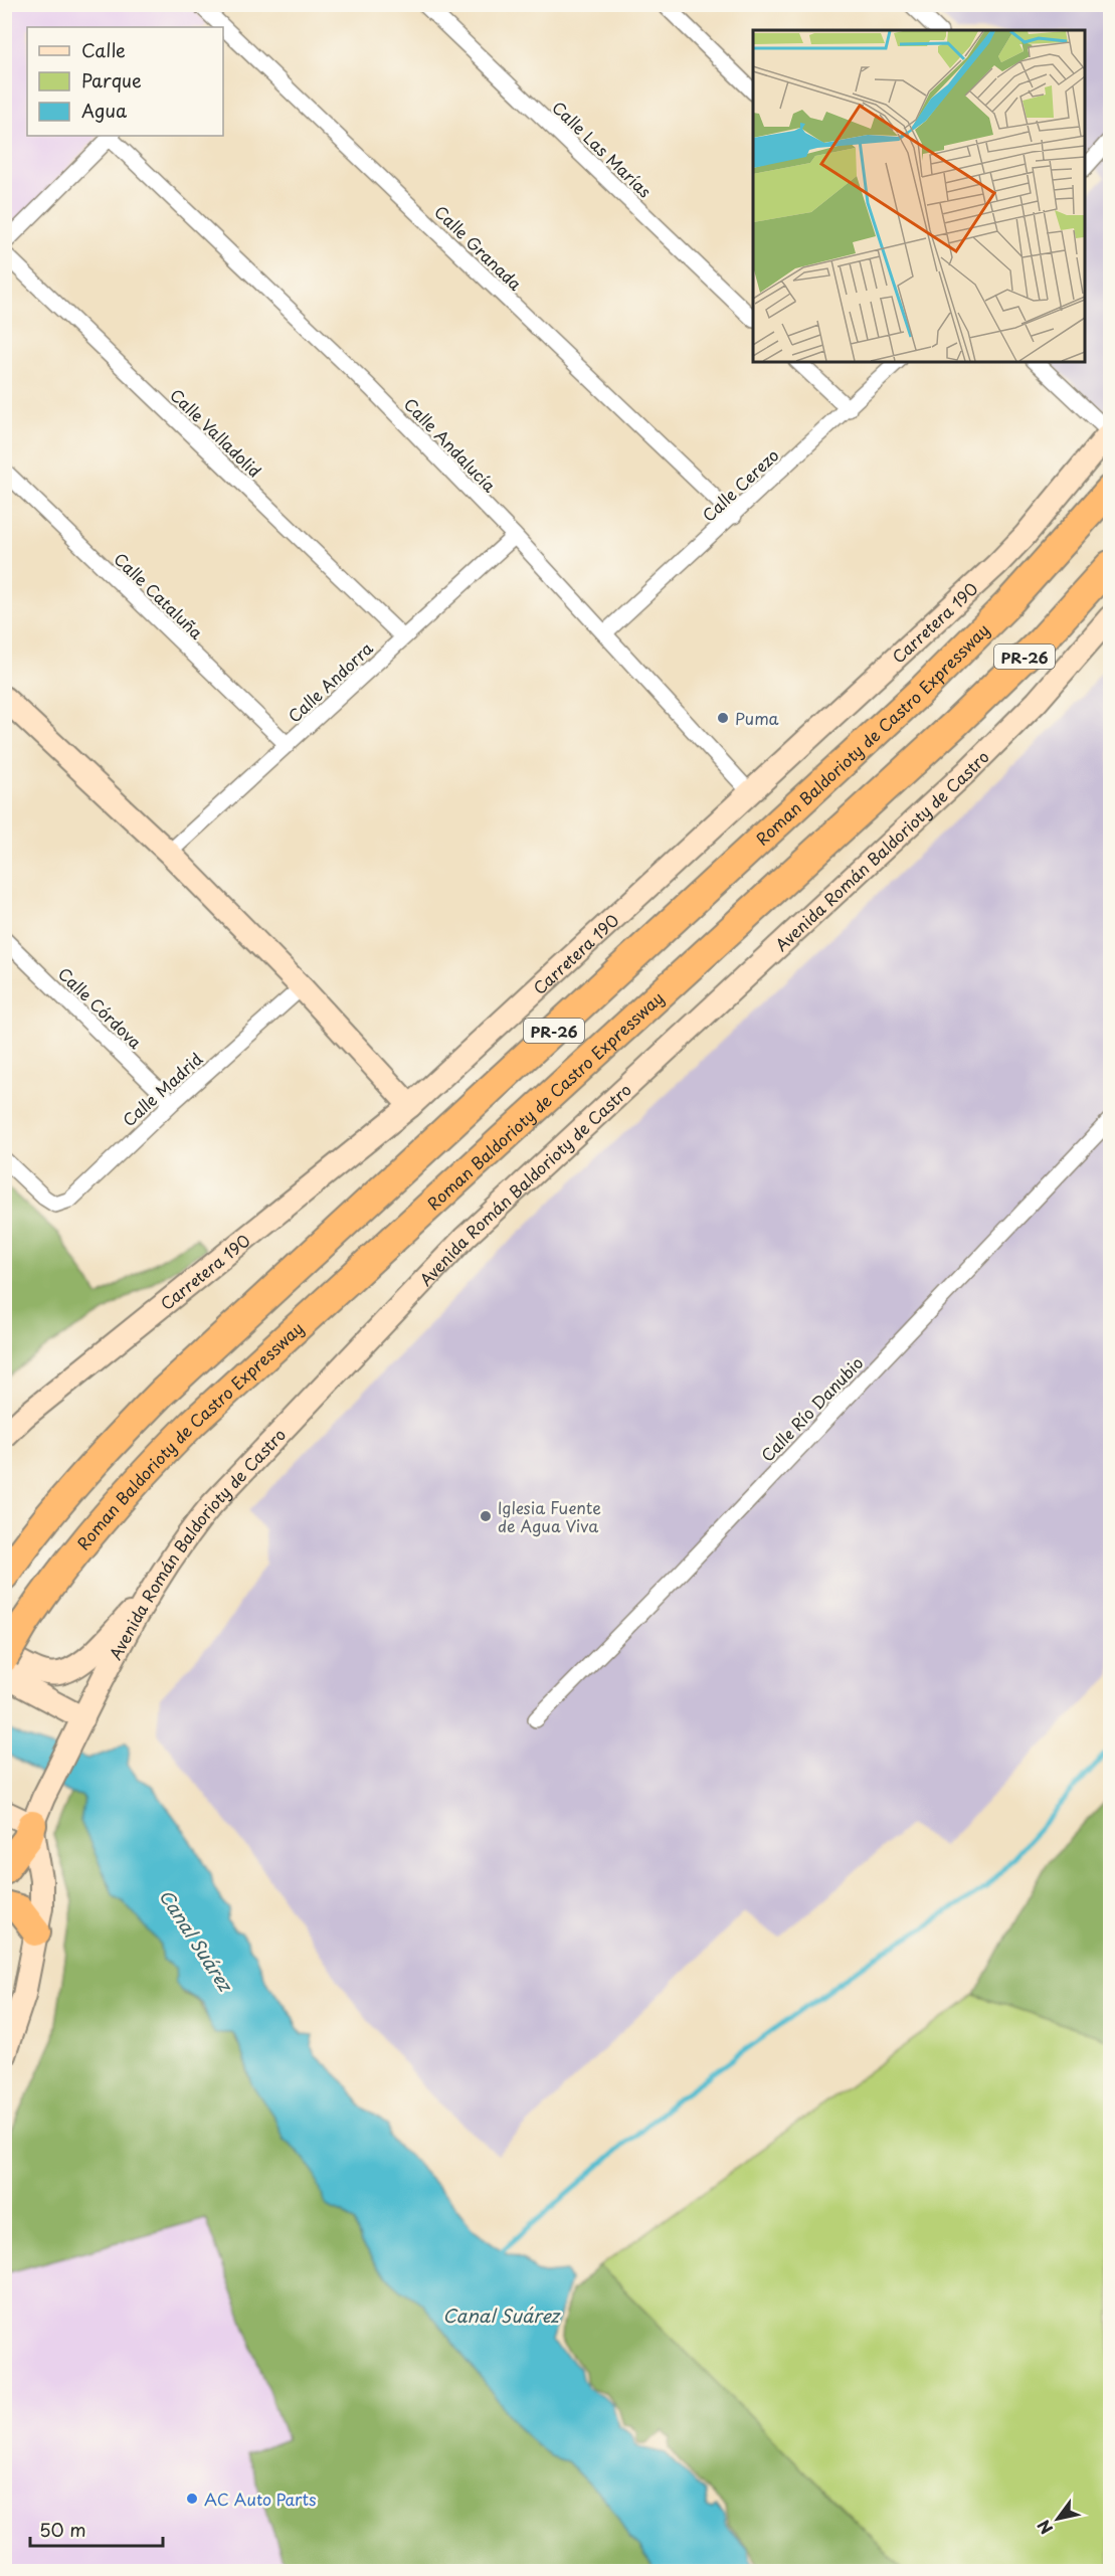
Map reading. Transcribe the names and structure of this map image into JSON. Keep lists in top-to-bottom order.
{
  "streets": {
    "highway": ["PR-26", "Roman Baldorioty de Castro Expressway"],
    "street": [
      "Calle Las Marías",
      "Calle Granada",
      "Calle Valladolid",
      "Calle Andalucía",
      "Calle Cerezo",
      "Calle Cataluña",
      "Carretera 190",
      "Calle Andorra",
      "Avenida Román Baldorioty de Castro",
      "Calle Córdova",
      "Calle Madrid",
      "Calle Río Danubio"
    ]
  },
  "crossings": [
    ["Calle Granada", "Calle Cerezo"],
    ["Calle Valladolid", "Calle Andorra"],
    ["Calle Andalucía", "Calle Cerezo"],
    ["Calle Andalucía", "Carretera 190"],
    ["Calle Andalucía", "Calle Andorra"],
    ["Calle Cataluña", "Calle Andorra"],
    ["Calle Córdova", "Calle Madrid"]
  ],
  "water": ["Canal Suárez"],
  "places": ["Puma", "Iglesia Fuente de Agua Viva", "AC Auto Parts"],
  "legend": ["Calle", "Parque", "Agua"],
  "scale_bar": "50 m",
  "north": "bottom left"
}
